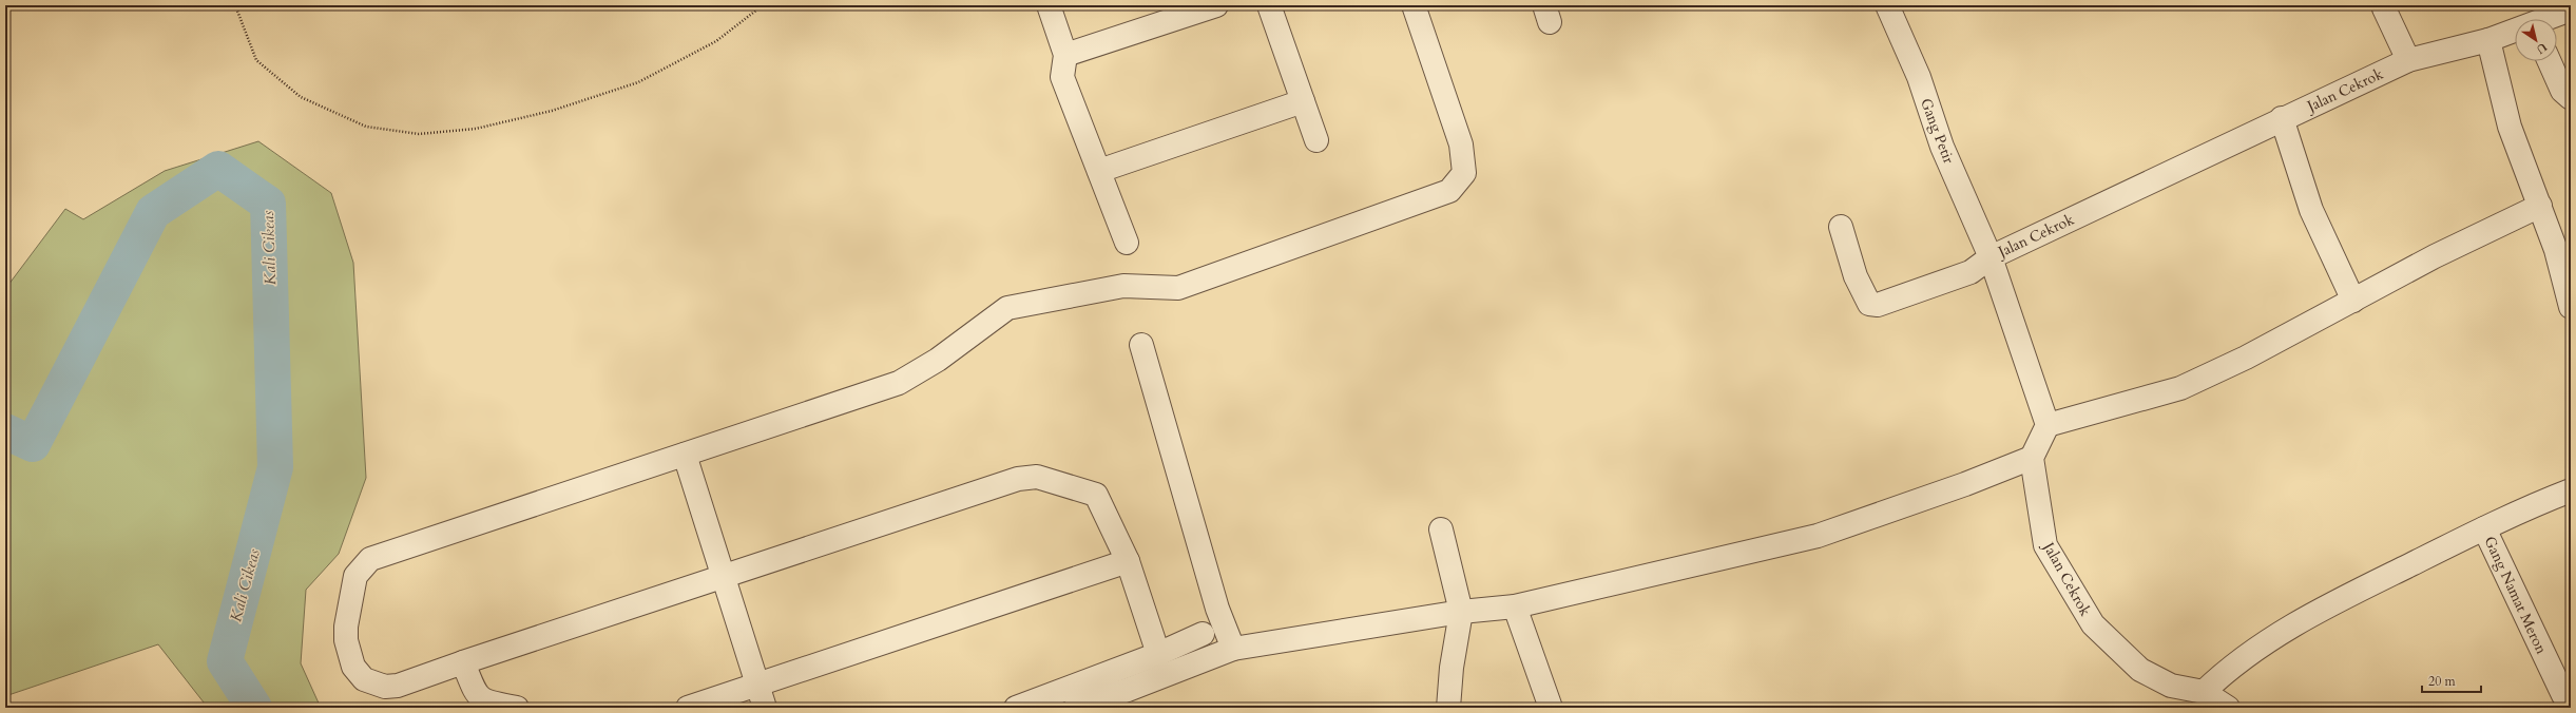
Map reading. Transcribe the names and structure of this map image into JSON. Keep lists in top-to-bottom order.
{
  "streets": {
    "street": ["Jalan Cekrok", "Gang Petir", "Gang Namat Meron"]
  },
  "crossings": [
    ["Jalan Cekrok", "Gang Petir"]
  ],
  "water": ["Kali Cikeas"],
  "scale_bar": "20 m",
  "north": "bottom right"
}
